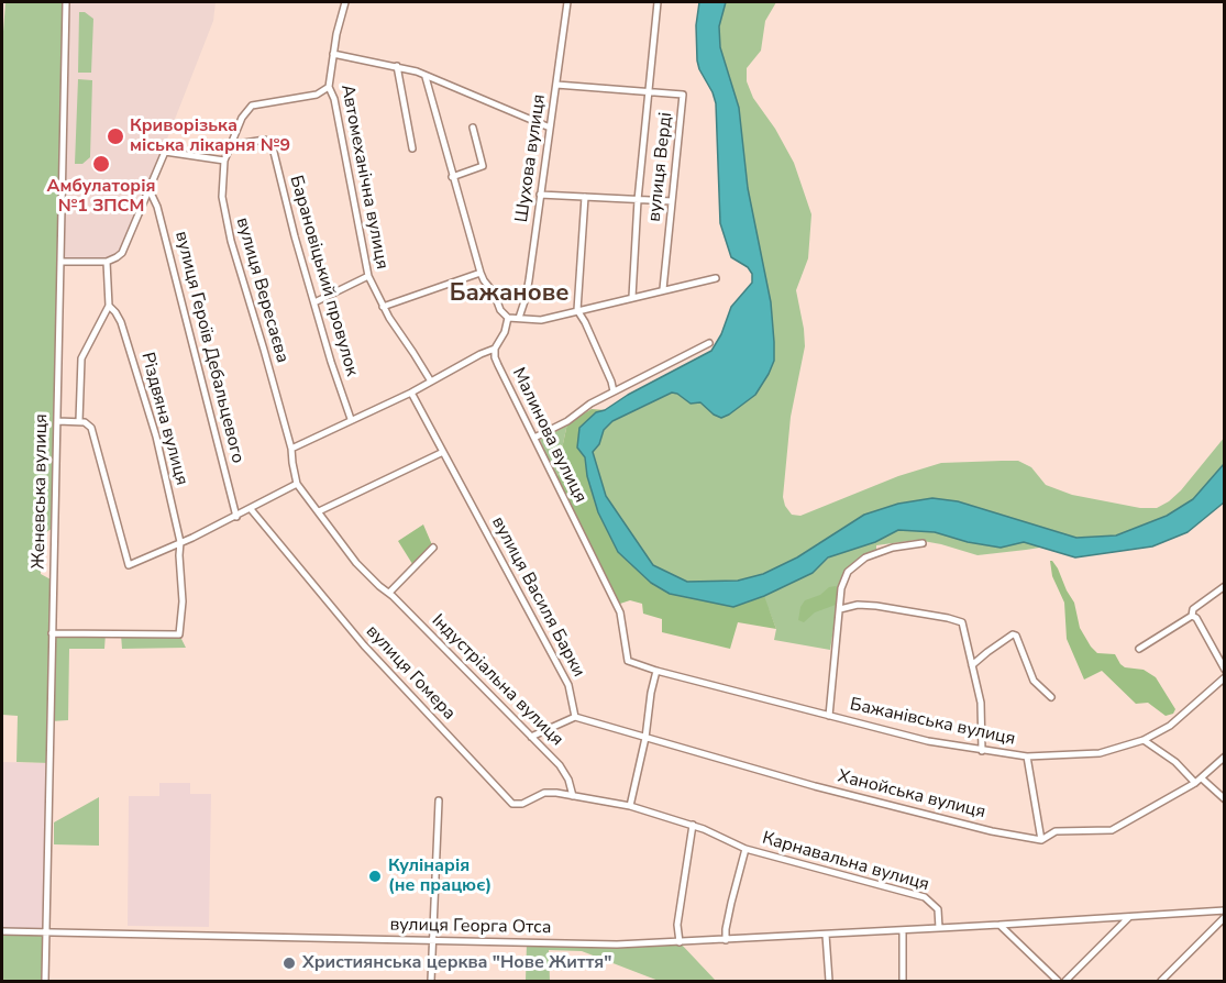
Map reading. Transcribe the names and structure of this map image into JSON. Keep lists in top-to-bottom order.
{
  "streets": {
    "street": [
      "Шухова вулиця",
      "вулиця Верді",
      "Автомеханічна вулиця",
      "Барановіцький провулок",
      "вулиця Вересаєва",
      "вулиця Героїв Дебальцевого",
      "Різдвяна вулиця",
      "Малинова вулиця",
      "Женевська вулиця",
      "вулиця Василя Барки",
      "вулиця Гомера",
      "Індустріальна вулиця",
      "Бажанівська вулиця",
      "Ханойська вулиця",
      "Карнавальна вулиця",
      "вулиця Георга Отса"
    ]
  },
  "crossings": [
    ["Шухова вулиця", "вулиця Верді"],
    ["Автомеханічна вулиця", "вулиця Вересаєва"],
    ["Барановіцький провулок", "вулиця Вересаєва"],
    ["вулиця Вересаєва", "Індустріальна вулиця"],
    ["Різдвяна вулиця", "Женевська вулиця"],
    ["Малинова вулиця", "Бажанівська вулиця"],
    ["Женевська вулиця", "вулиця Георга Отса"],
    ["вулиця Василя Барки", "Ханойська вулиця"],
    ["вулиця Гомера", "Індустріальна вулиця"],
    ["вулиця Гомера", "Карнавальна вулиця"],
    ["Карнавальна вулиця", "вулиця Георга Отса"]
  ],
  "districts": ["Бажанове"],
  "places": [
    "Криворізька міська лікарня №9",
    "Амбулаторія №1 ЗПСМ",
    "Кулінарія (не працює)",
    "Християнська церква \"Нове Життя\""
  ]
}
